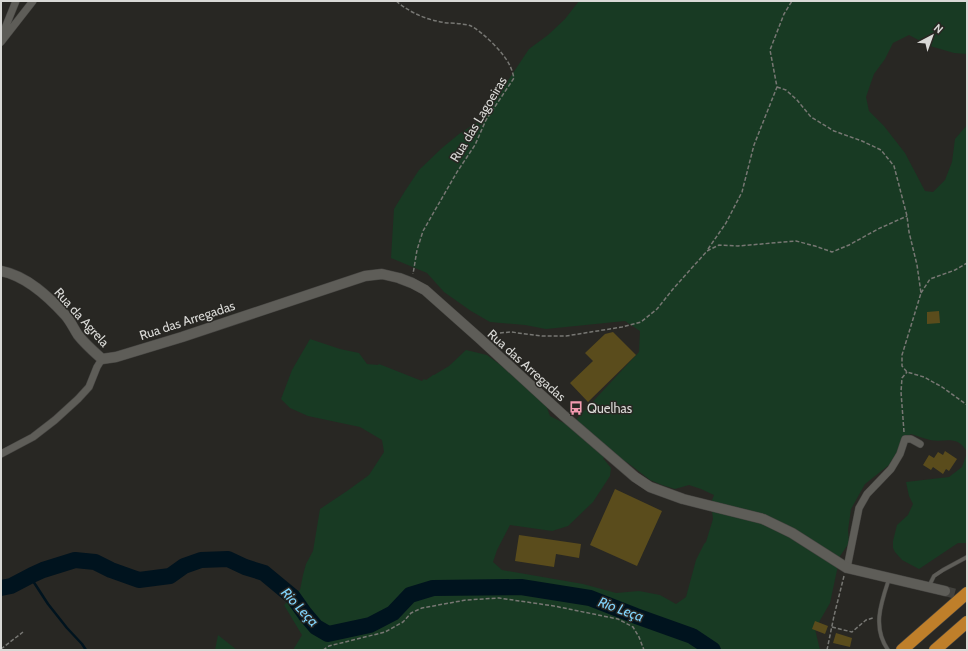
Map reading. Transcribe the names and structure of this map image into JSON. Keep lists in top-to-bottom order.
{
  "streets": {
    "street": ["Rua da Agrela", "Rua das Arregadas"],
    "path": ["Rua das Lagoeiras"]
  },
  "crossings": [
    ["Rua das Lagoeiras", "Rua das Arregadas"],
    ["Rua da Agrela", "Rua das Arregadas"]
  ],
  "water": ["Rio Leça"],
  "places": {
    "bus stop": ["Quelhas"]
  },
  "north": "top right"
}
